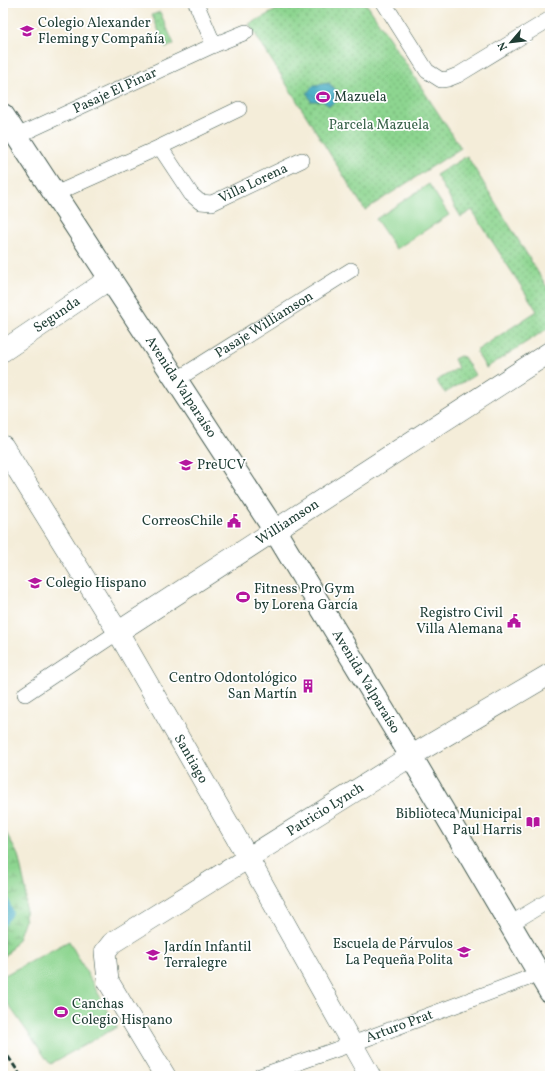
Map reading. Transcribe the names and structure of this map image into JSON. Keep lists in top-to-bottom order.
{
  "streets": {
    "main road": ["Avenida Valparaíso"],
    "street": [
      "Pasaje El Pinar",
      "Villa Lorena",
      "Segunda",
      "Pasaje Williamson",
      "Williamson",
      "Santiago",
      "Patricio Lynch",
      "Arturo Prat"
    ]
  },
  "crossings": [
    ["Pasaje El Pinar", "Avenida Valparaíso"],
    ["Segunda", "Avenida Valparaíso"],
    ["Pasaje Williamson", "Avenida Valparaíso"],
    ["Avenida Valparaíso", "Williamson"],
    ["Avenida Valparaíso", "Patricio Lynch"],
    ["Avenida Valparaíso", "Arturo Prat"],
    ["Williamson", "Santiago"],
    ["Santiago", "Patricio Lynch"],
    ["Santiago", "Arturo Prat"]
  ],
  "parks": ["Parcela Mazuela"],
  "places": {
    "school or university": [
      "Colegio Alexander Fleming y Compañía",
      "PreUCV",
      "Colegio Hispano",
      "Escuela de Párvulos La Pequeña Polita",
      "Jardín Infantil Terralegre"
    ],
    "sports": ["Mazuela", "Fitness Pro Gym by Lorena García", "Canchas Colegio Hispano"],
    "public building": ["CorreosChile", "Registro Civil Villa Alemana"],
    "building": ["Centro Odontológico San Martín"],
    "library": ["Biblioteca Municipal Paul Harris"]
  },
  "north": "bottom left"
}
